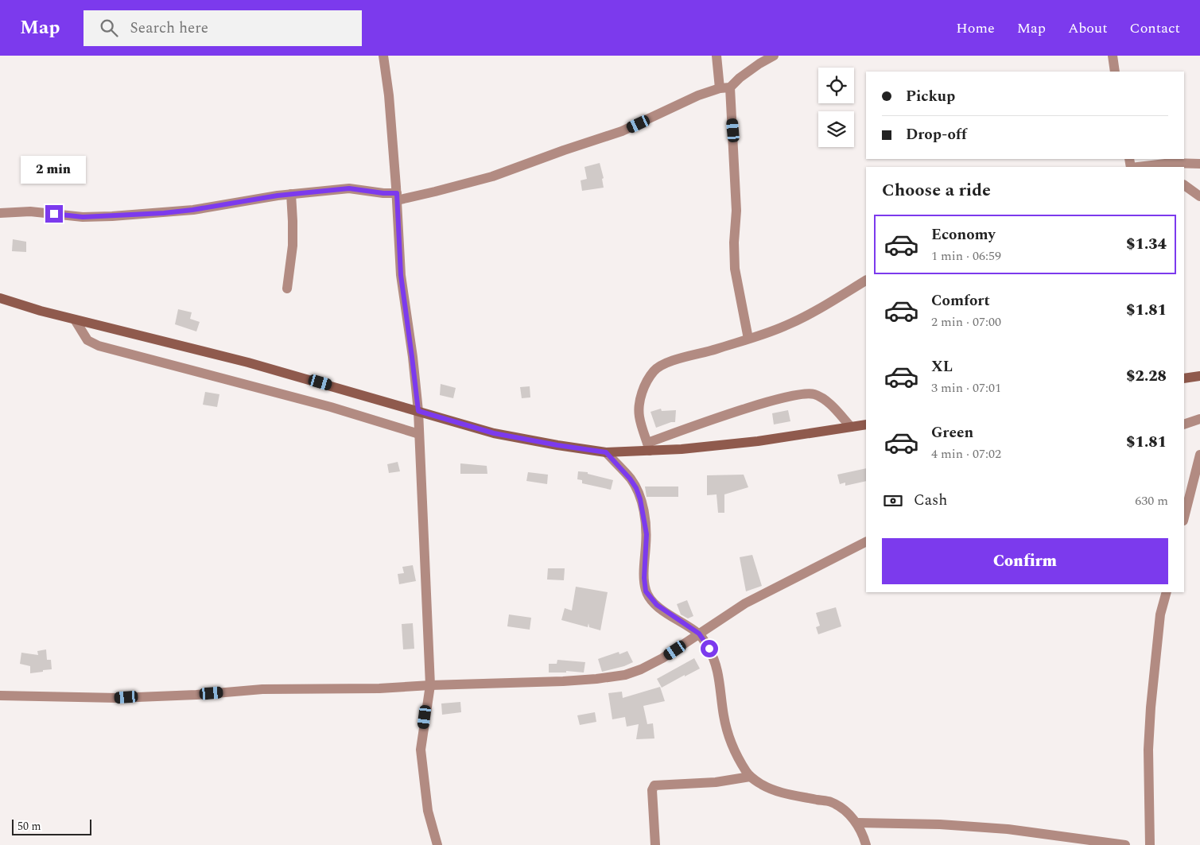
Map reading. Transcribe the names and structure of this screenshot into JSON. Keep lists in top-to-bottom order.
{
  "scale_bar": "50 m",
  "page": {
    "header": "Map",
    "search": "Search here",
    "nav": [
      "Home",
      "Map",
      "About",
      "Contact"
    ],
    "banner": ["Pickup", "Drop-off"],
    "bubble": "2 min",
    "heading": "Choose a ride",
    "list": [
      {
        "name": "Economy",
        "note": "1 min · 06:59",
        "value": "$1.34"
      },
      {
        "name": "Comfort",
        "note": "2 min · 07:00",
        "value": "$1.81"
      },
      {
        "name": "XL",
        "note": "3 min · 07:01",
        "value": "$2.28"
      },
      {
        "name": "Green",
        "note": "4 min · 07:02",
        "value": "$1.81"
      }
    ],
    "pay": ["Cash", "630 m"],
    "buttons": "Confirm",
    "scale": "50 m"
  }
}
